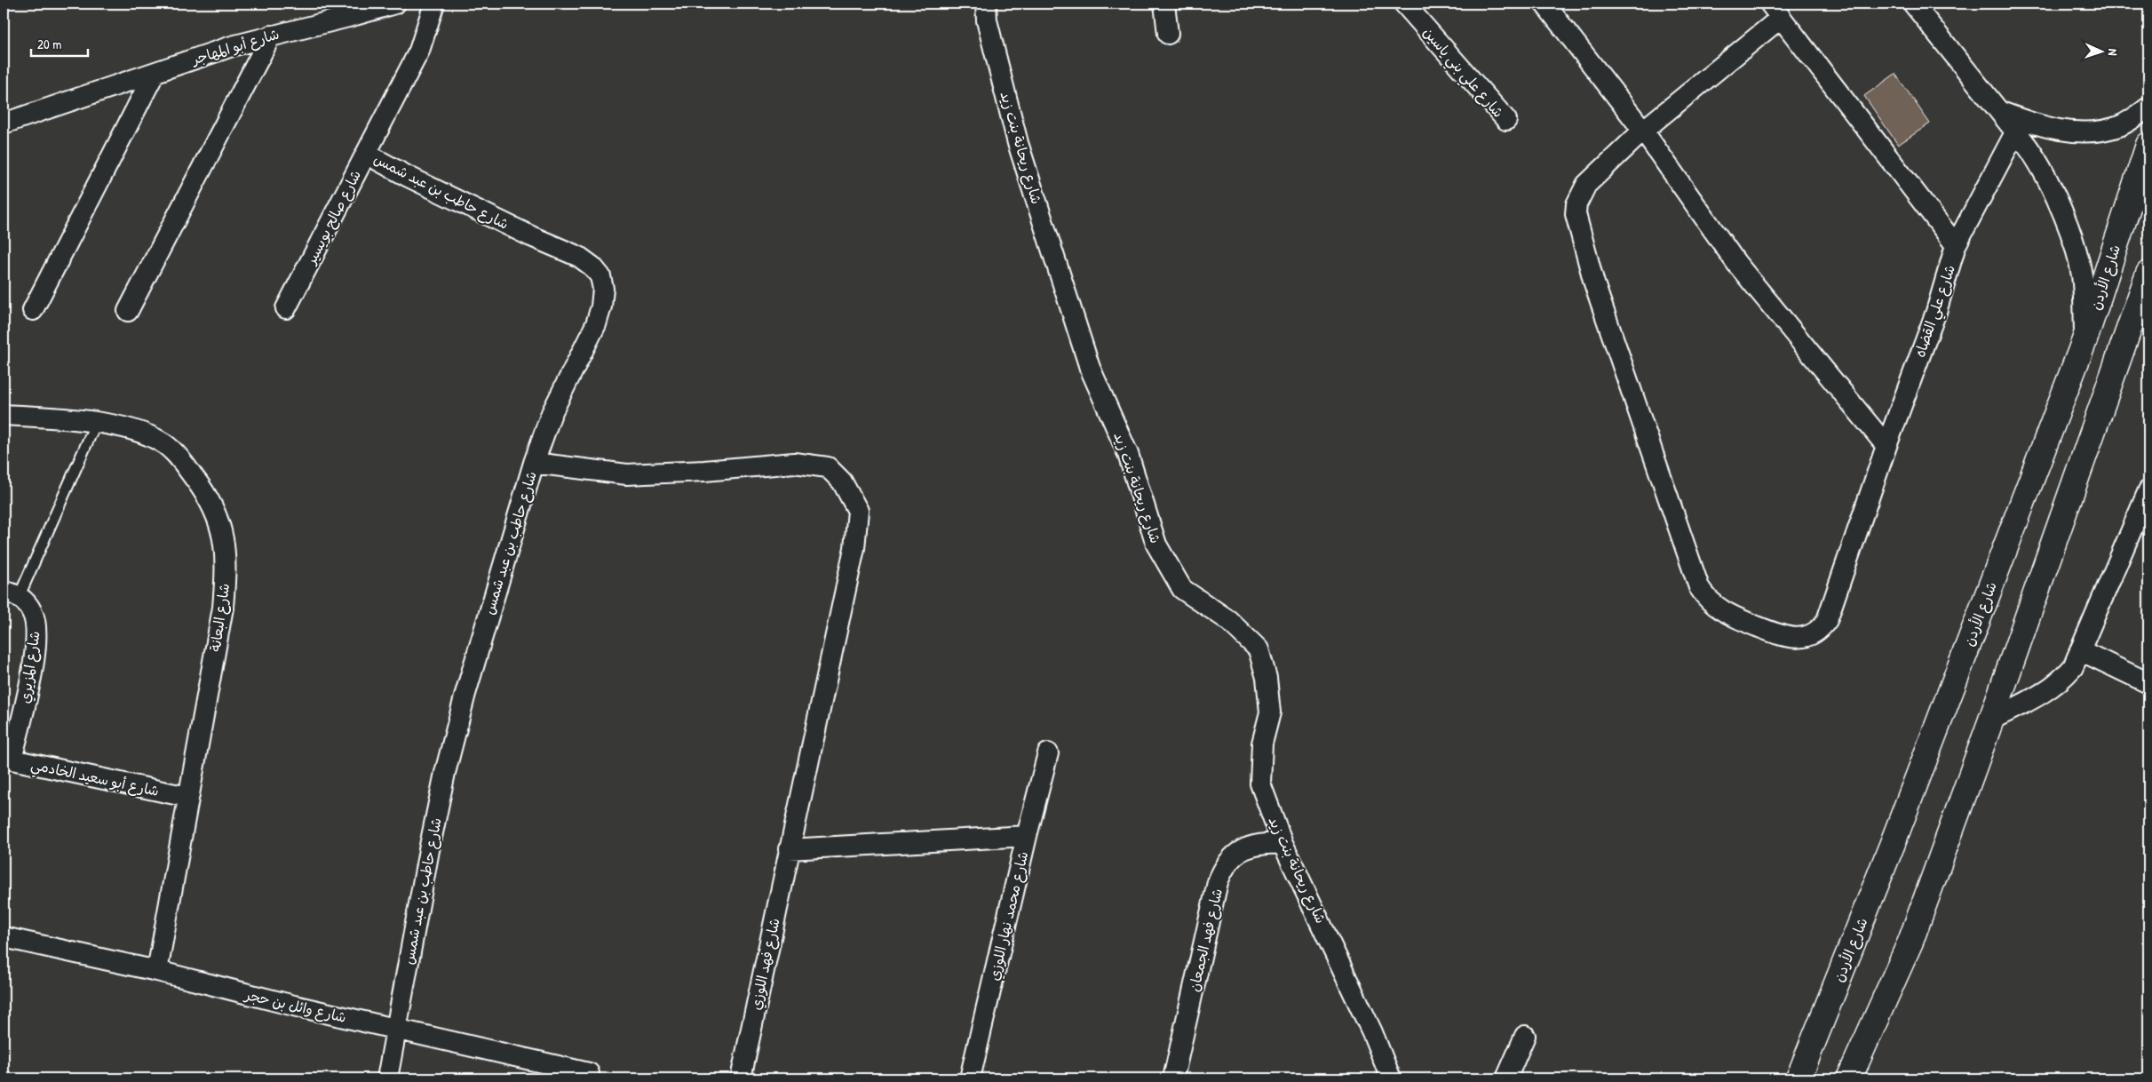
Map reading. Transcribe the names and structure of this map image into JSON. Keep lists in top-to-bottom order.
{
  "streets": {
    "highway": ["شارع الأردن"],
    "street": [
      "شارع أبو المهاجر",
      "شارع علي بني ياسين",
      "شارع ريحانة بنت زيد",
      "شارع حاطب بن عبد شمس",
      "شارع صالح بويسير",
      "شارع علي القضاه",
      "شارع البعانة",
      "شارع المزيري",
      "شارع أبو سعيد الخادمي",
      "شارع محمد نهار اللوزي",
      "شارع فهد الجمعان",
      "شارع فهد اللوزي",
      "شارع وائل بن حجر"
    ]
  },
  "crossings": [
    ["شارع ريحانة بنت زيد", "شارع فهد الجمعان"],
    ["شارع حاطب بن عبد شمس", "شارع صالح بويسير"],
    ["شارع حاطب بن عبد شمس", "شارع فهد اللوزي"],
    ["شارع حاطب بن عبد شمس", "شارع وائل بن حجر"],
    ["شارع البعانة", "شارع أبو سعيد الخادمي"],
    ["شارع البعانة", "شارع وائل بن حجر"],
    ["شارع المزيري", "شارع أبو سعيد الخادمي"]
  ],
  "scale_bar": "20 m",
  "north": "right"
}
